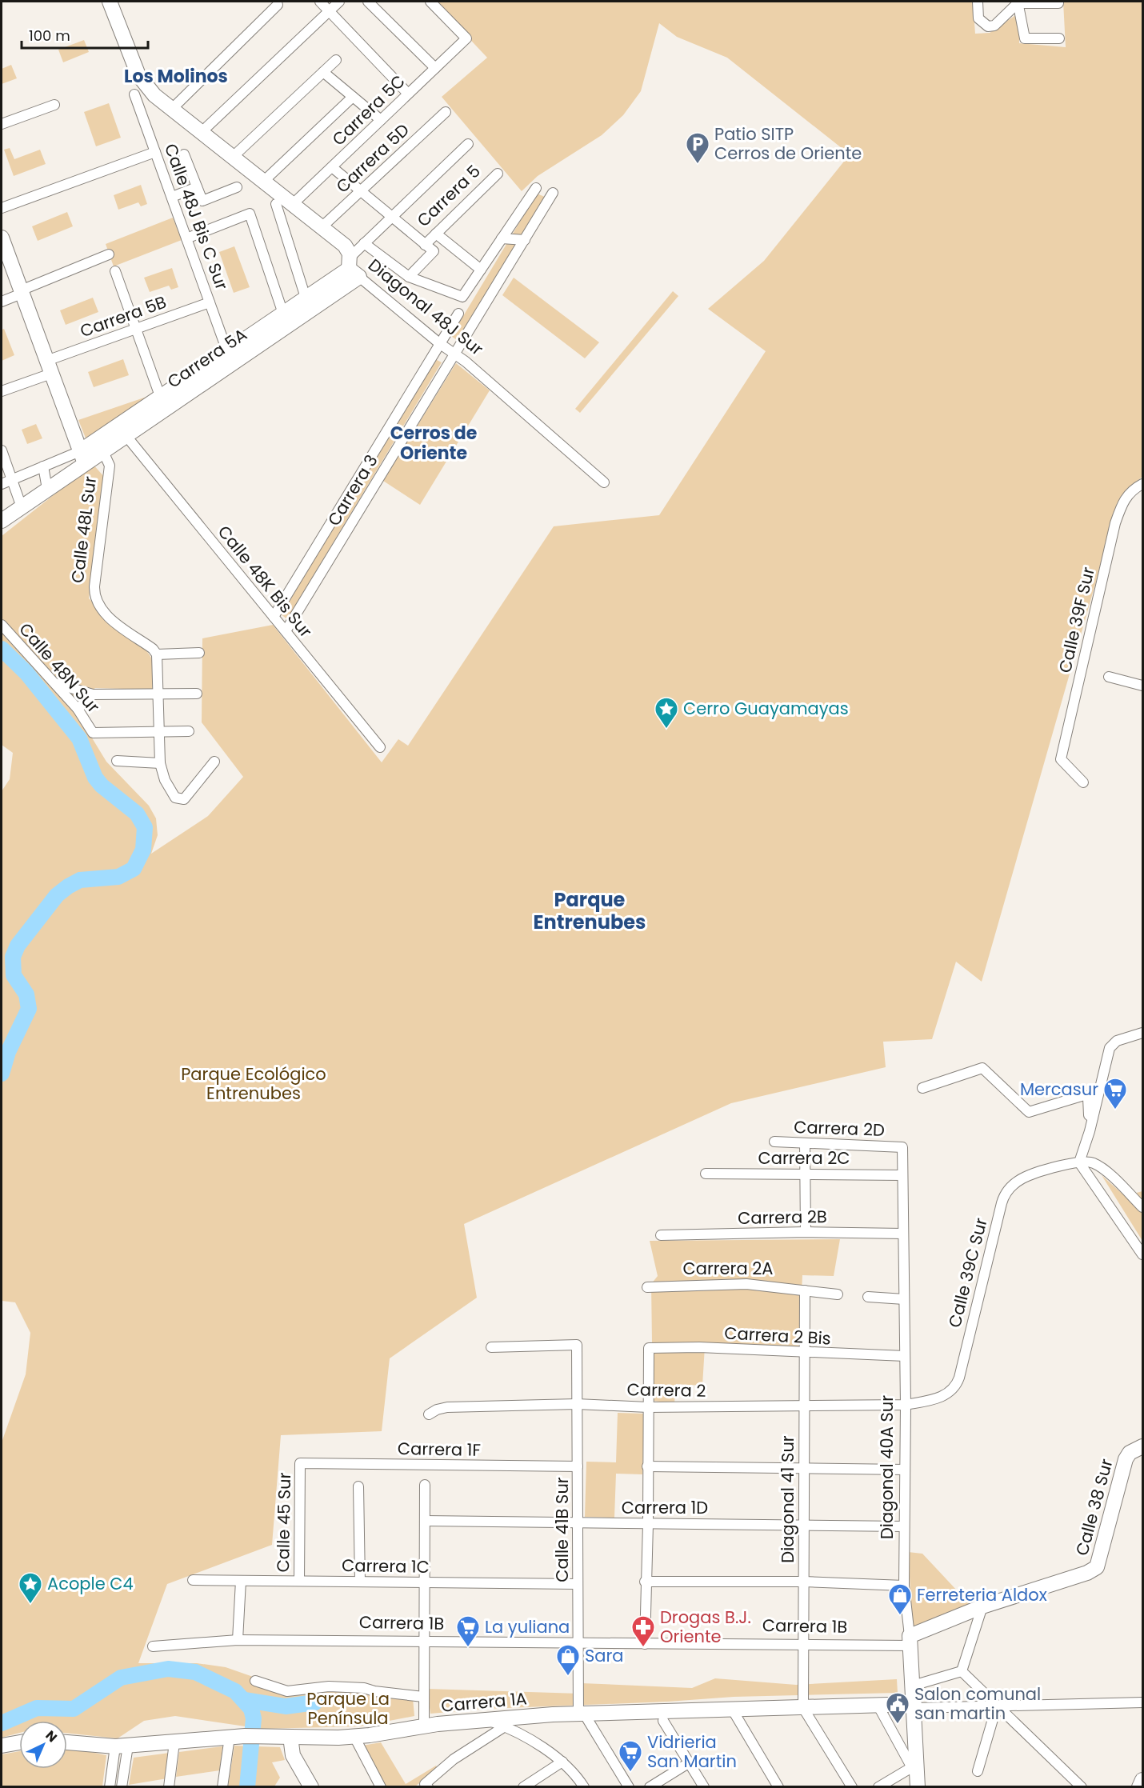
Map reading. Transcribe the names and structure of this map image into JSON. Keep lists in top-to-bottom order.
{
  "streets": {
    "street": [
      "Carrera 5C",
      "Carrera 5D",
      "Carrera 5",
      "Calle 48J Bis C Sur",
      "Diagonal 48J Sur",
      "Carrera 5B",
      "Carrera 5A",
      "Carrera 3",
      "Calle 48L Sur",
      "Calle 48K Bis Sur",
      "Calle 39F Sur",
      "Calle 48N Sur",
      "Carrera 2D",
      "Carrera 2C",
      "Carrera 2B",
      "Carrera 2A",
      "Calle 39C Sur",
      "Carrera 2 Bis",
      "Carrera 2",
      "Carrera 1F",
      "Diagonal 40A Sur",
      "Diagonal 41 Sur",
      "Calle 38 Sur",
      "Carrera 1D",
      "Calle 45 Sur",
      "Calle 41B Sur",
      "Carrera 1C",
      "Carrera 1B",
      "Carrera 1A"
    ]
  },
  "crossings": [
    ["Carrera 5C", "Diagonal 48J Sur"],
    ["Carrera 5D", "Diagonal 48J Sur"],
    ["Calle 48J Bis C Sur", "Carrera 5B"],
    ["Calle 48J Bis C Sur", "Carrera 5A"],
    ["Diagonal 48J Sur", "Carrera 5A"],
    ["Diagonal 48J Sur", "Carrera 3"],
    ["Carrera 5B", "Calle 48L Sur"],
    ["Carrera 5A", "Calle 48L Sur"],
    ["Carrera 5A", "Calle 48K Bis Sur"],
    ["Carrera 3", "Calle 48K Bis Sur"],
    ["Carrera 2D", "Diagonal 40A Sur"],
    ["Carrera 2C", "Diagonal 40A Sur"],
    ["Carrera 2B", "Diagonal 40A Sur"],
    ["Carrera 2A", "Diagonal 41 Sur"],
    ["Calle 39C Sur", "Carrera 2"],
    ["Calle 39C Sur", "Diagonal 40A Sur"],
    ["Carrera 2 Bis", "Carrera 2"],
    ["Carrera 2 Bis", "Diagonal 40A Sur"],
    ["Carrera 2 Bis", "Diagonal 41 Sur"],
    ["Carrera 2", "Diagonal 40A Sur"],
    ["Carrera 2", "Diagonal 41 Sur"],
    ["Carrera 2", "Calle 41B Sur"],
    ["Carrera 1F", "Calle 45 Sur"],
    ["Carrera 1F", "Calle 41B Sur"],
    ["Diagonal 40A Sur", "Carrera 1D"],
    ["Diagonal 40A Sur", "Carrera 1B"],
    ["Diagonal 40A Sur", "Carrera 1A"],
    ["Diagonal 41 Sur", "Carrera 1D"],
    ["Diagonal 41 Sur", "Carrera 1B"],
    ["Diagonal 41 Sur", "Carrera 1A"],
    ["Calle 38 Sur", "Carrera 1B"],
    ["Carrera 1D", "Calle 41B Sur"],
    ["Calle 45 Sur", "Carrera 1C"],
    ["Calle 41B Sur", "Carrera 1C"],
    ["Calle 41B Sur", "Carrera 1B"],
    ["Calle 41B Sur", "Carrera 1A"]
  ],
  "districts": ["Los Molinos", "Cerros de Oriente", "Parque Entrenubes"],
  "parks": ["Parque Ecológico Entrenubes", "Parque La Península"],
  "places": {
    "parking": ["Patio SITP Cerros de Oriente"],
    "place": ["Cerro Guayamayas", "Acople C4"],
    "supermarket": ["Mercasur", "La yuliana", "Vidrieria San Martin"],
    "shop": ["Ferreteria Aldox", "Sara"],
    "pharmacy": ["Drogas B.J. Oriente"],
    "public building": ["Salon comunal san martin"]
  },
  "scale_bar": "100 m",
  "north": "top right"
}
